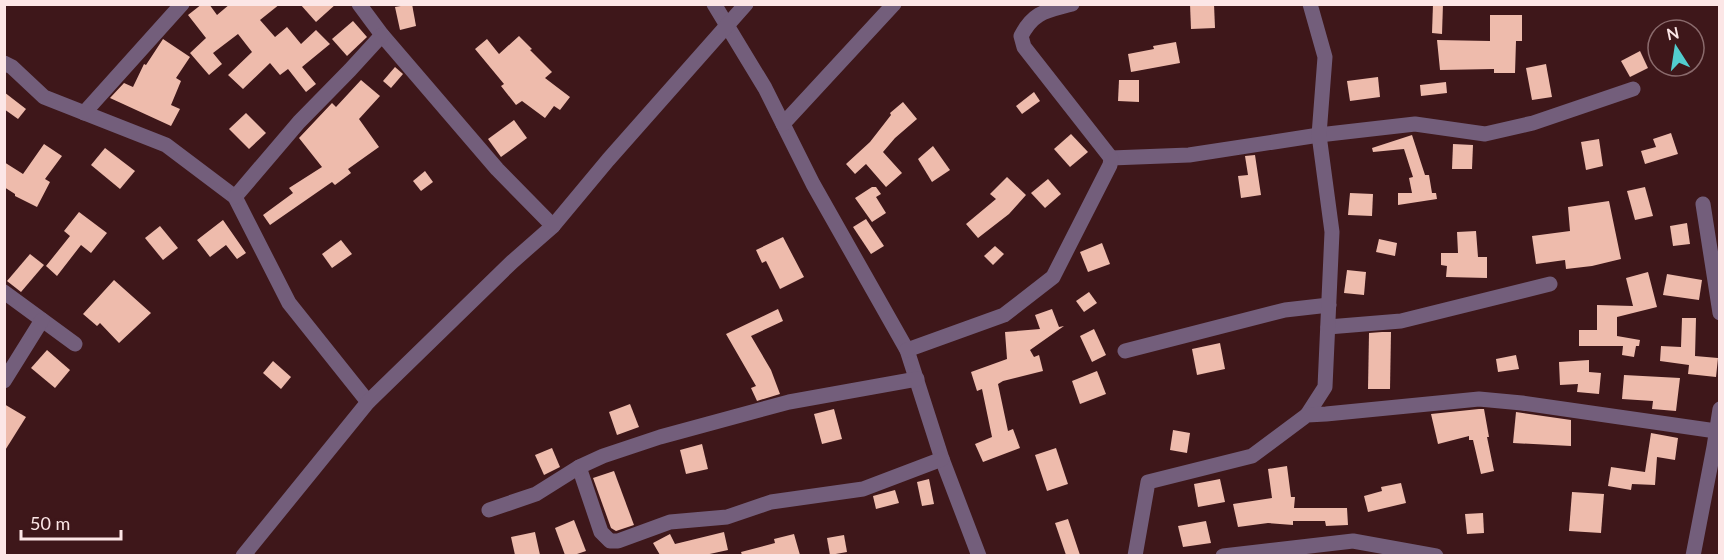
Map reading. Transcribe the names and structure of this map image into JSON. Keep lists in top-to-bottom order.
{
  "scale_bar": "50 m",
  "north": "top"
}
